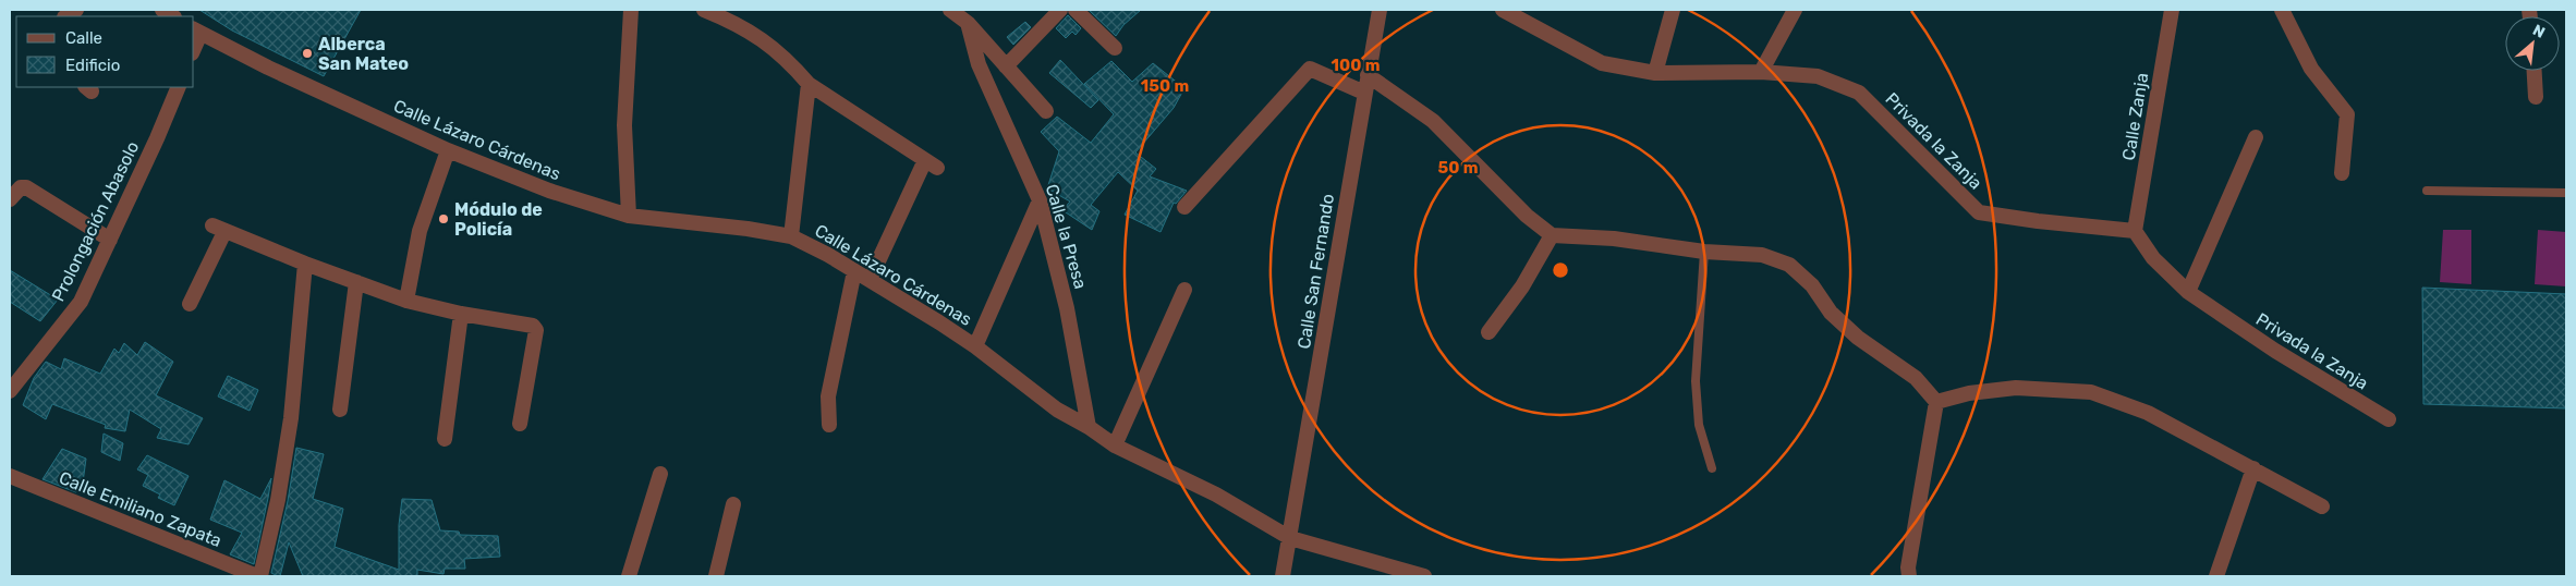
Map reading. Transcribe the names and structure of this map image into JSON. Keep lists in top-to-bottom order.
{
  "streets": {
    "street": [
      "Calle Zanja",
      "Calle Lázaro Cárdenas",
      "Privada la Zanja",
      "Prolongación Abasolo",
      "Calle la Presa",
      "Calle San Fernando",
      "Calle Emiliano Zapata"
    ]
  },
  "crossings": [
    ["Calle Zanja", "Privada la Zanja"],
    ["Calle Lázaro Cárdenas", "Calle la Presa"],
    ["Calle Lázaro Cárdenas", "Calle San Fernando"]
  ],
  "places": ["Alberca San Mateo", "Módulo de Policía"],
  "legend": ["Calle", "Edificio"],
  "north": "top right",
  "rings": ["100 m", "150 m", "50 m"]
}
